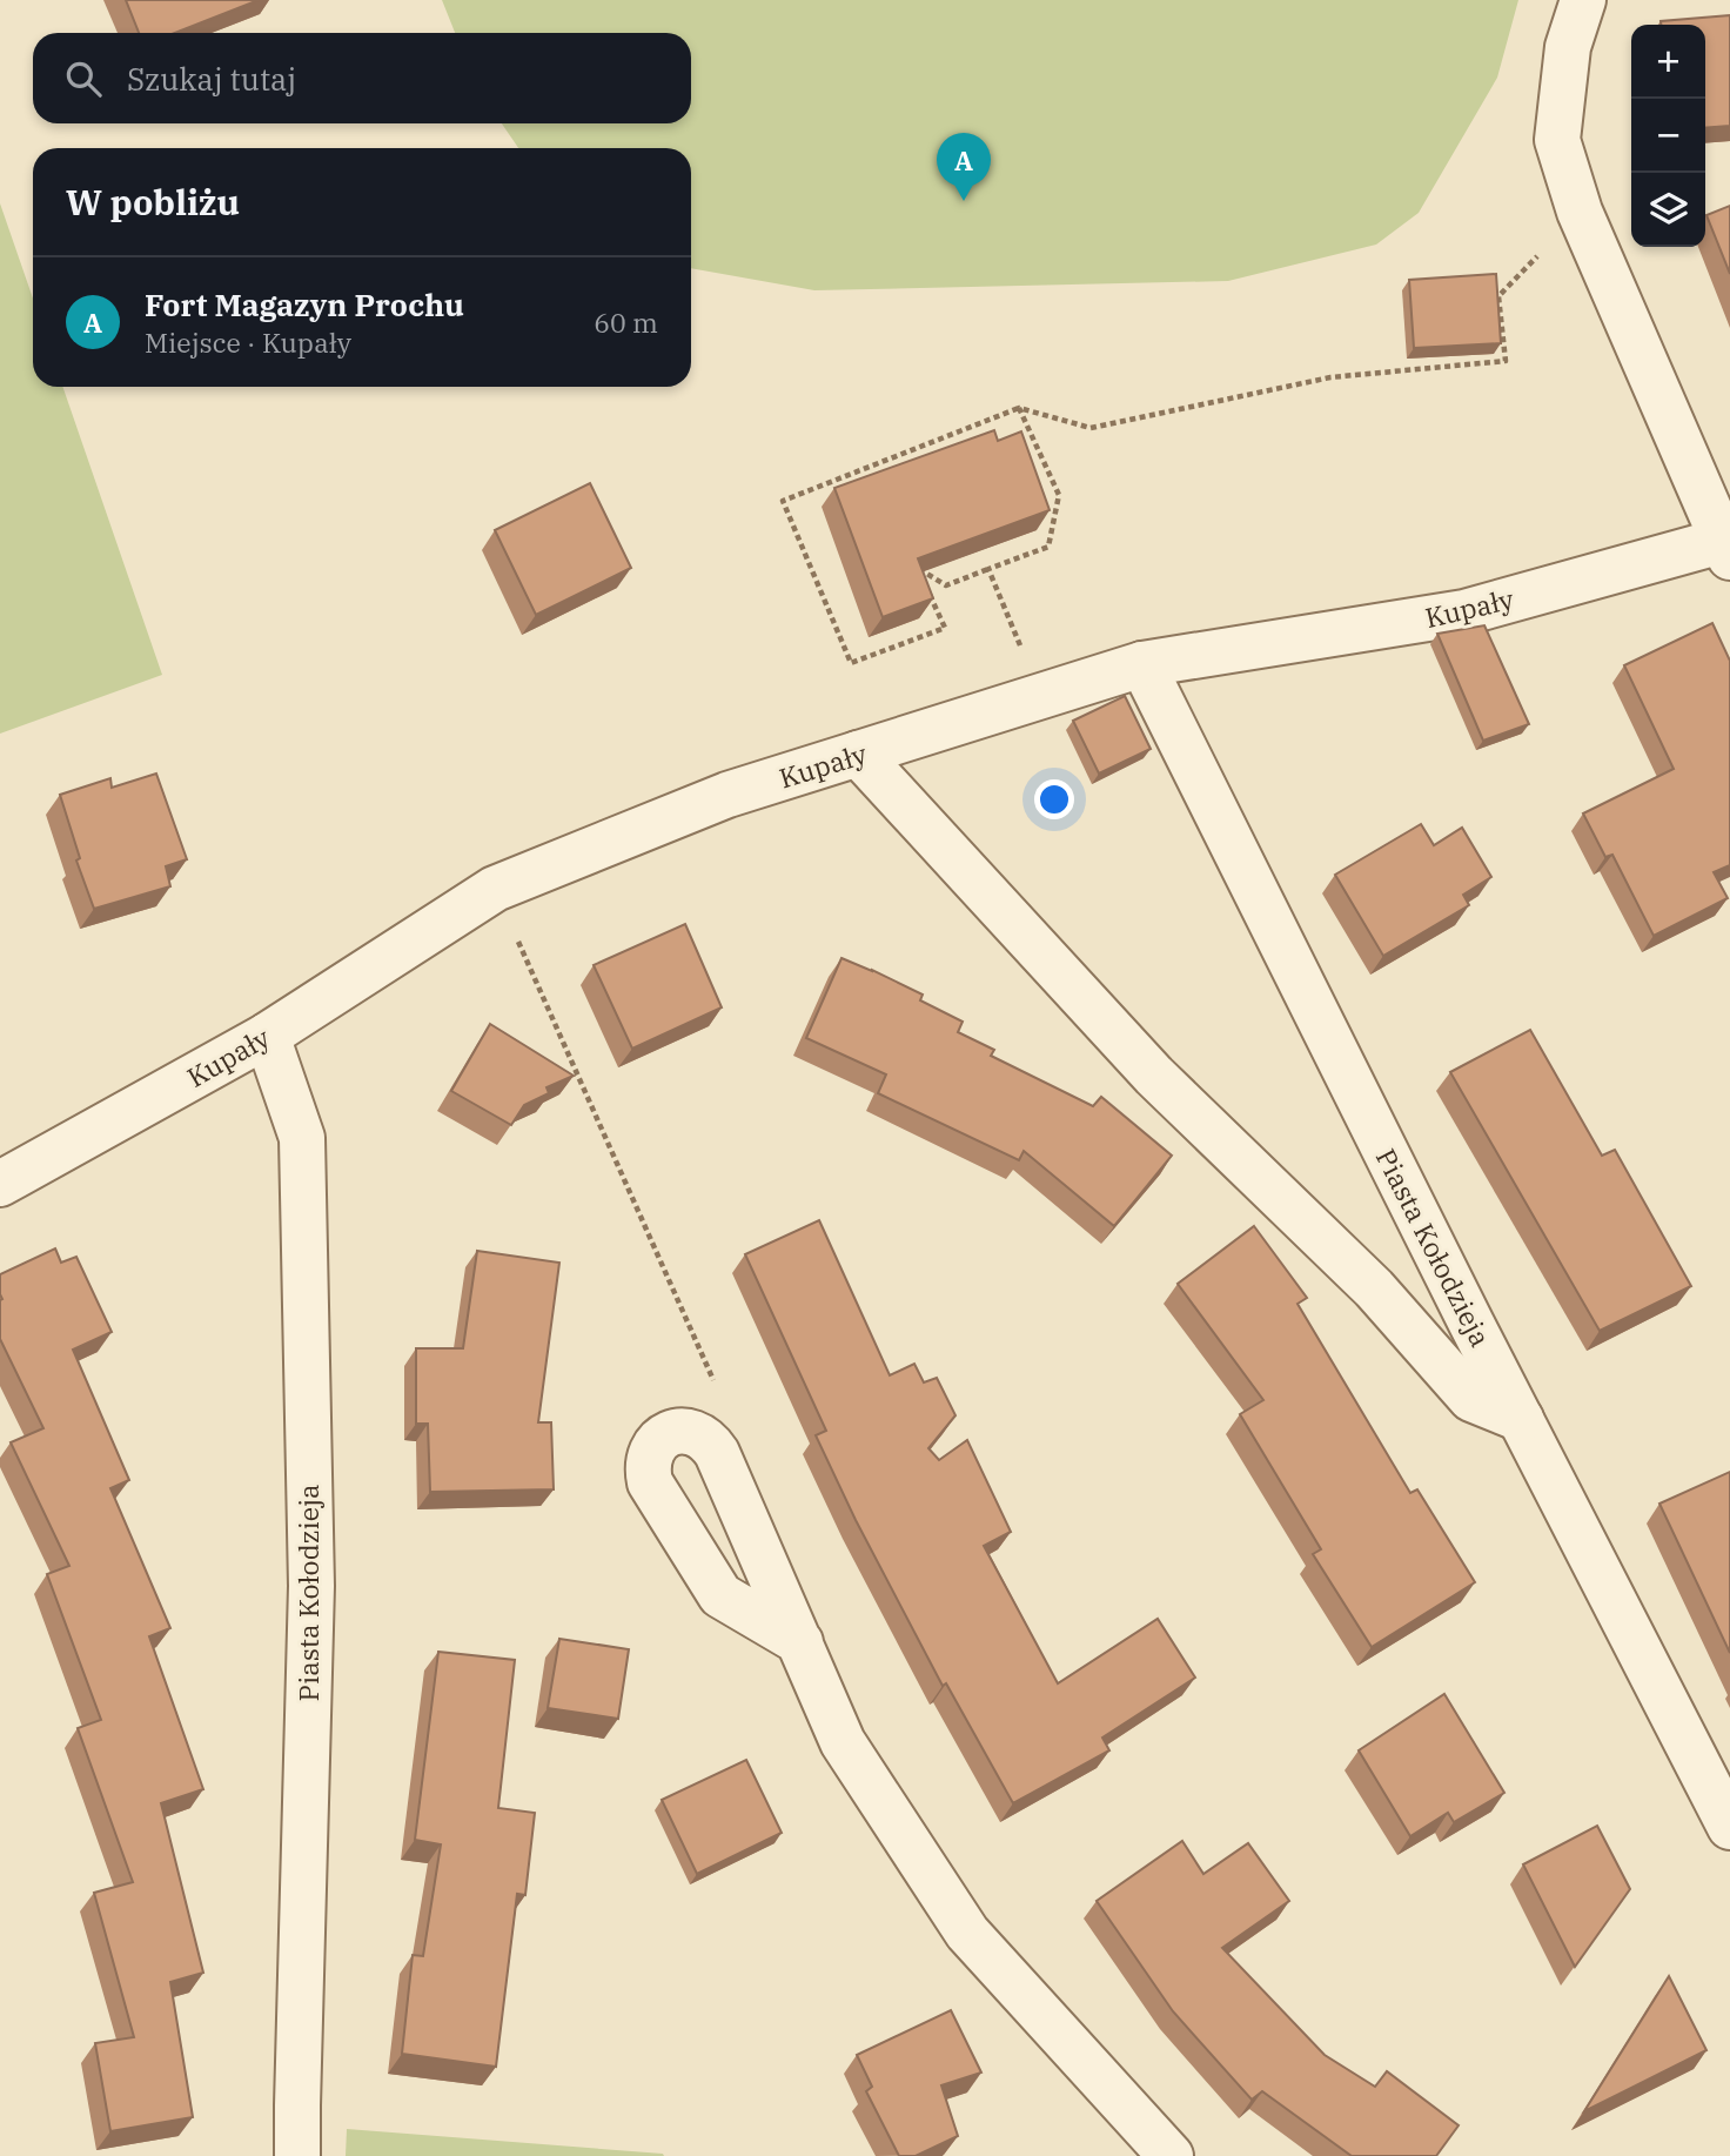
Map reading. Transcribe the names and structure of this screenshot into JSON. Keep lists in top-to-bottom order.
{
  "streets": {
    "street": ["Kupały", "Piasta Kołodzieja"]
  },
  "crossings": [
    ["Kupały", "Piasta Kołodzieja"]
  ],
  "page": {
    "map_buttons": ["+", "−"],
    "search": "Szukaj tutaj",
    "pins": "A",
    "heading": "W pobliżu",
    "list": [
      {
        "mark": "A",
        "name": "Fort Magazyn Prochu",
        "note": "Miejsce · Kupały",
        "value": "60 m"
      }
    ]
  }
}
